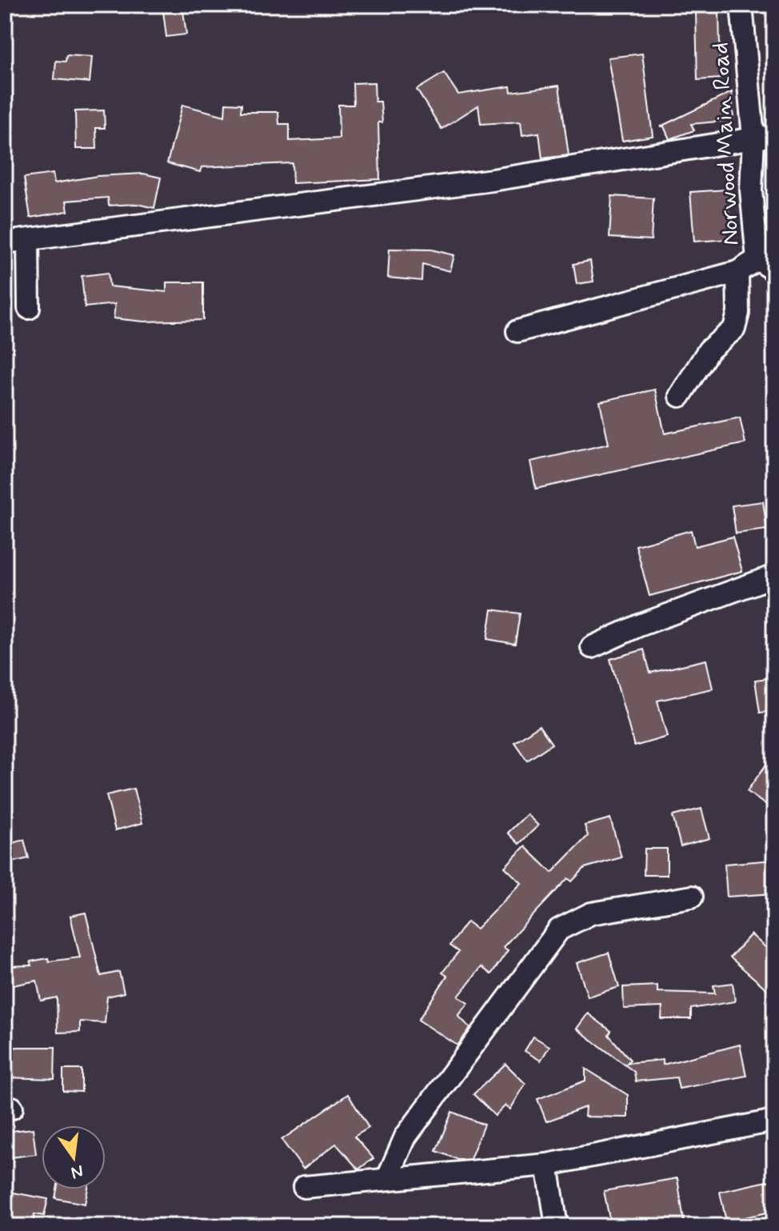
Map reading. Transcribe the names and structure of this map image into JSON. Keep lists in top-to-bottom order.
{
  "streets": {
    "street": ["Norwood Main Road"]
  },
  "north": "bottom"
}
